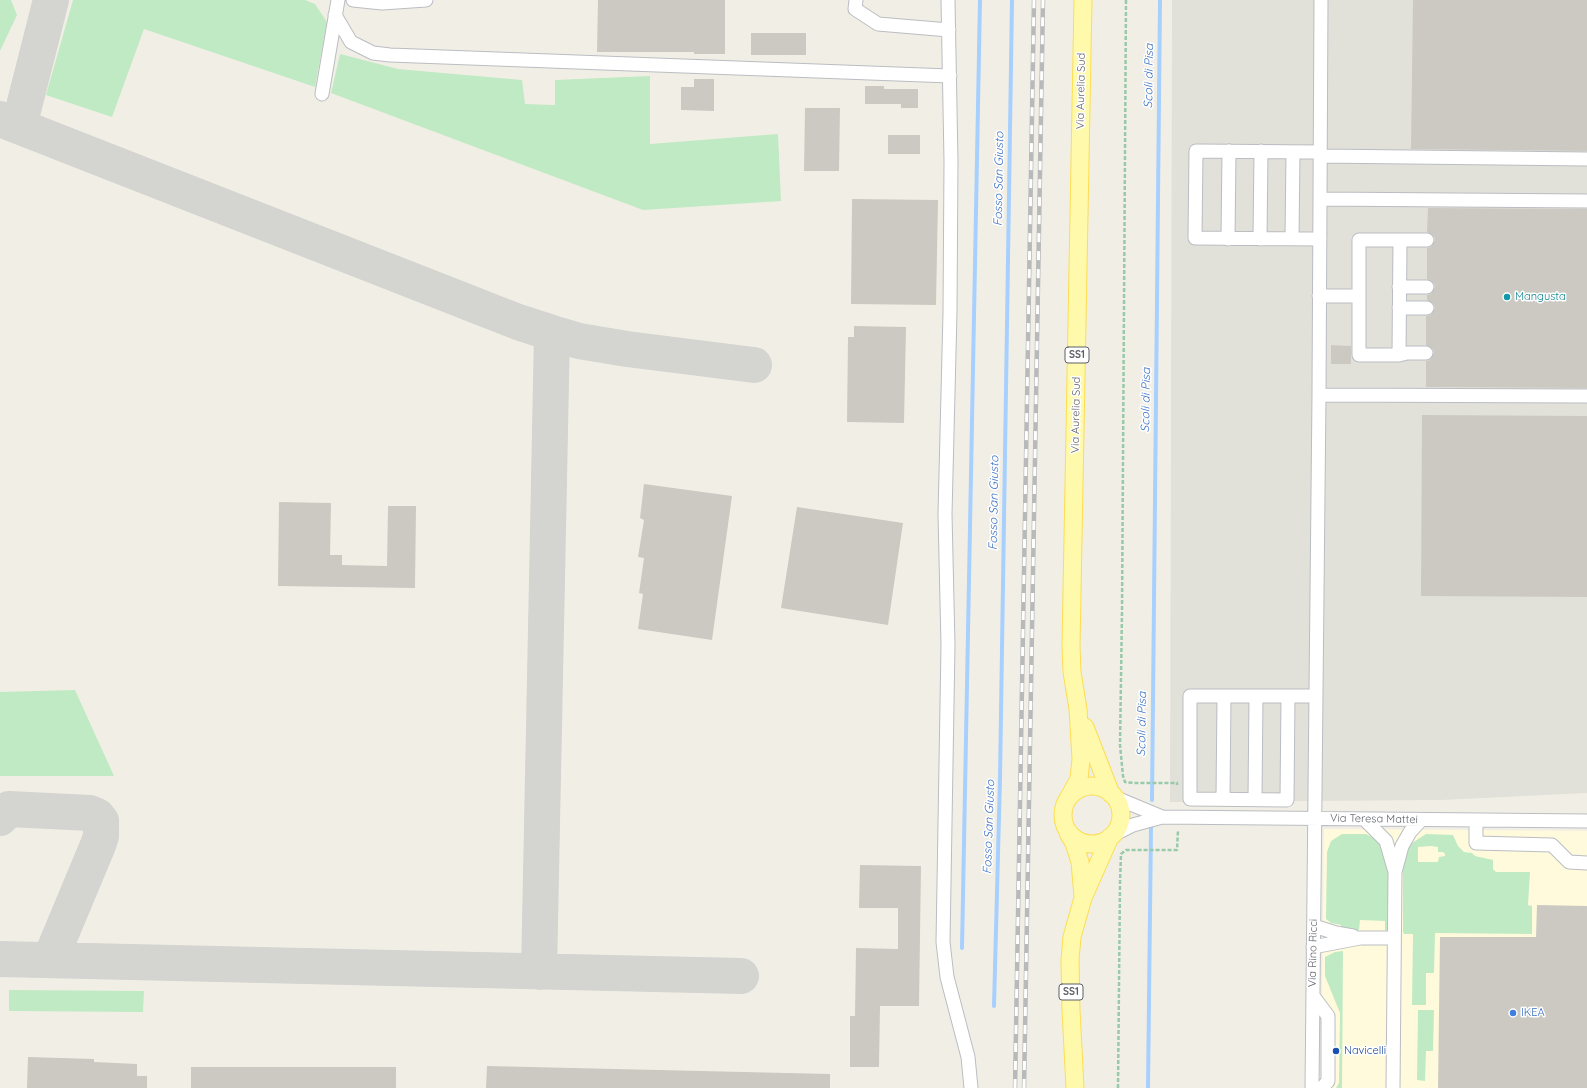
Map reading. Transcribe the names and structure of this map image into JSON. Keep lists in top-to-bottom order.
{
  "streets": {
    "main road": ["Via Aurelia Sud", "SS1"],
    "street": ["Via Teresa Mattei", "Via Rino Ricci"]
  },
  "crossings": [
    ["Via Aurelia Sud", "SS1"],
    ["Via Teresa Mattei", "Via Rino Ricci"]
  ],
  "water": ["Scoli di Pisa", "Fosso San Giusto"],
  "places": ["Mangusta", "IKEA", "Navicelli"]
}
